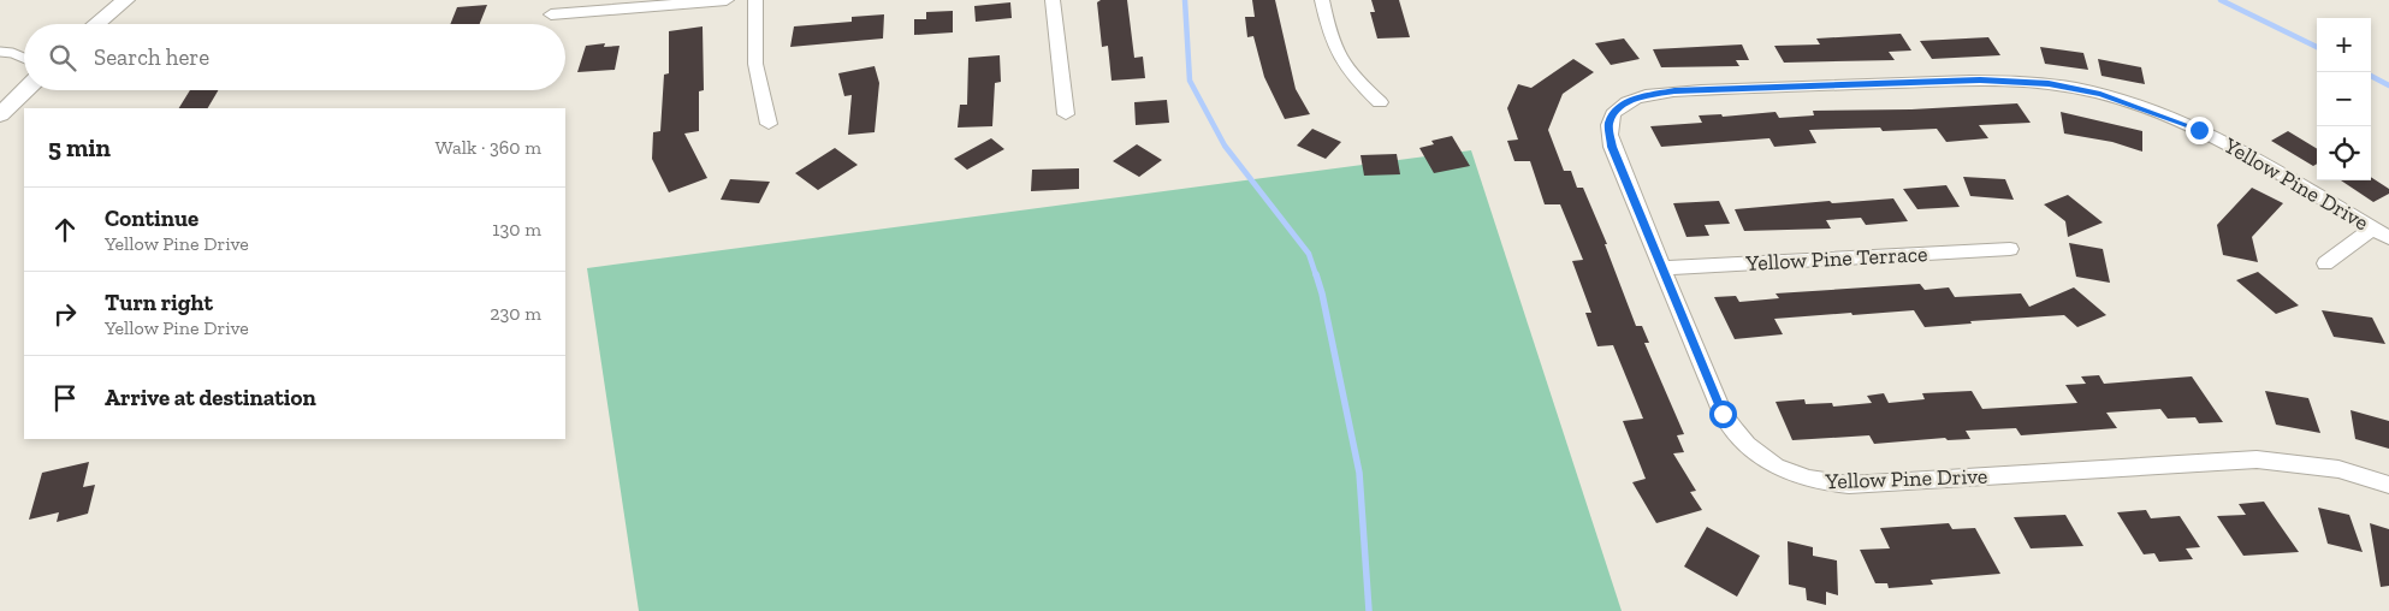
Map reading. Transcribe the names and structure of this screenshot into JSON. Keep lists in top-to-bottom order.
{
  "streets": {
    "street": ["Yellow Pine Drive", "Yellow Pine Terrace"]
  },
  "crossings": [
    ["Yellow Pine Drive", "Yellow Pine Terrace"]
  ],
  "page": {
    "map_buttons": ["+", "−"],
    "search": "Search here",
    "heading": ["5 min", "Walk · 360 m"],
    "list": [
      ["Continue", "Yellow Pine Drive", "130 m"],
      ["Turn right", "Yellow Pine Drive", "230 m"],
      "Arrive at destination"
    ]
  }
}
